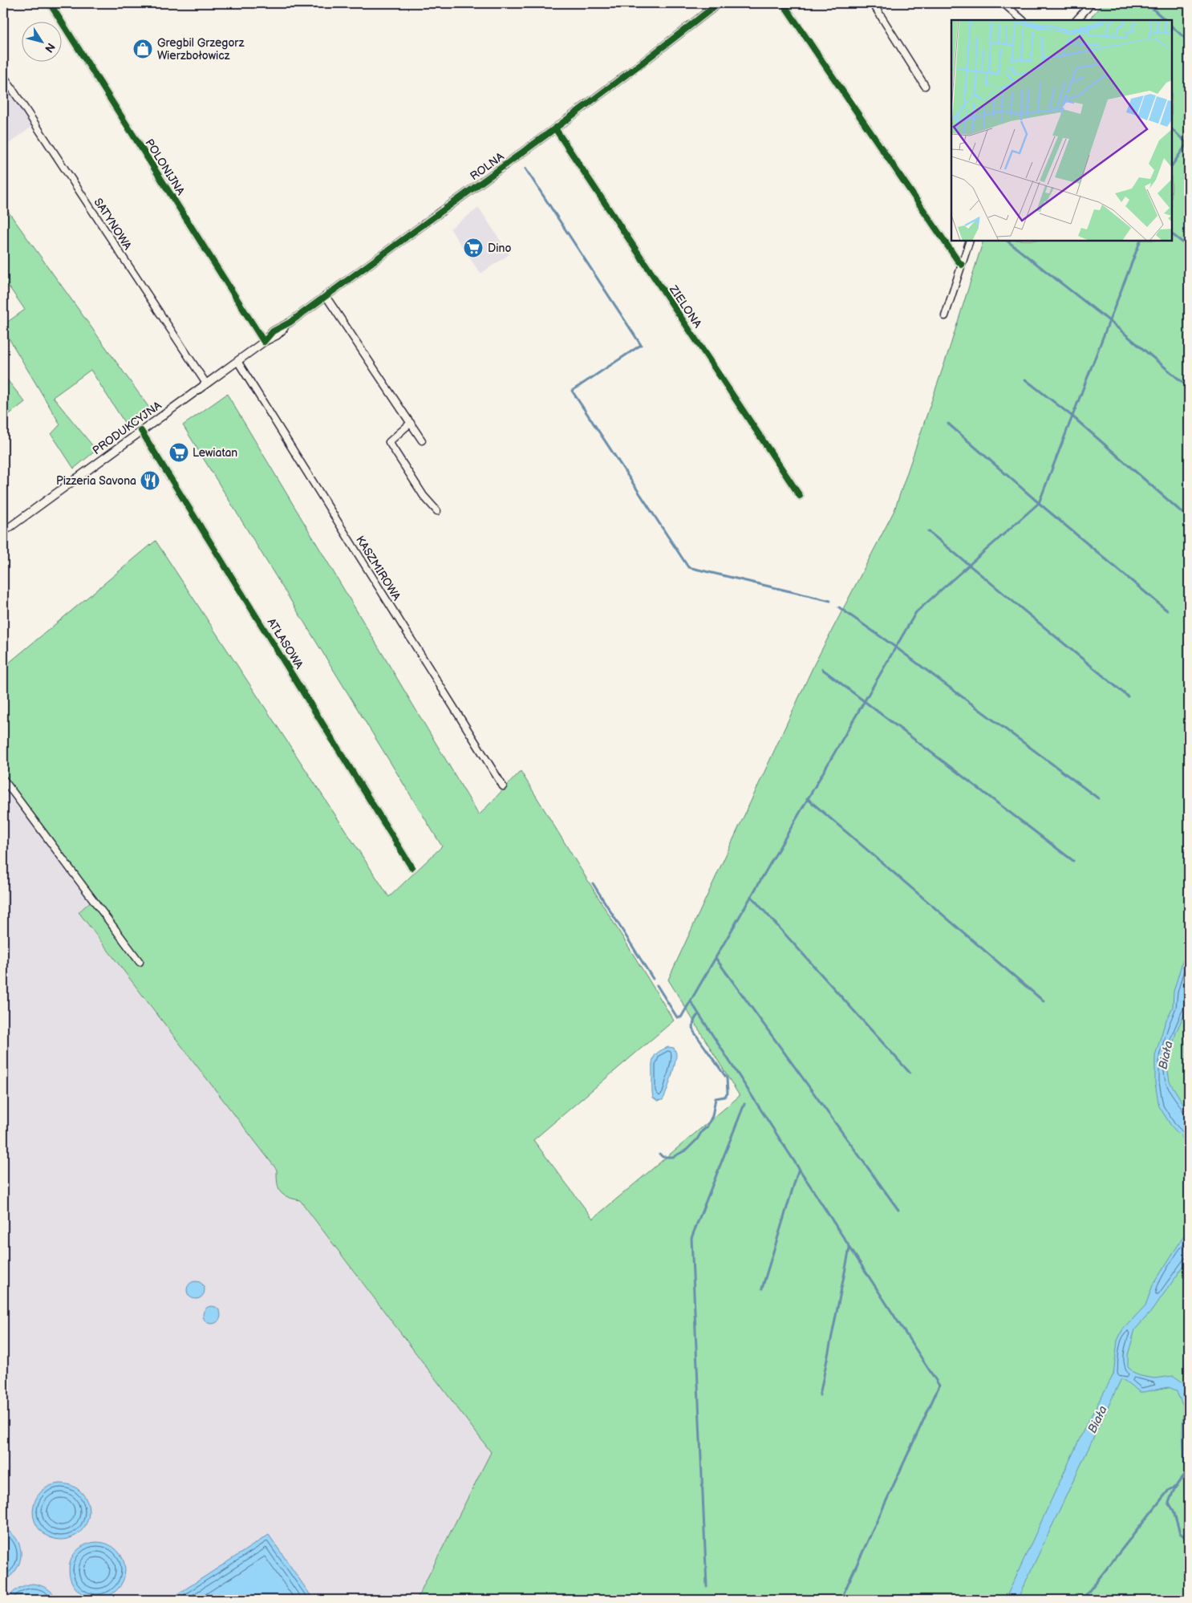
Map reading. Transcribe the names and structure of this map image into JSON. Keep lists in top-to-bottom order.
{
  "streets": {
    "street": [
      "ROLNA",
      "POLONIJNA",
      "SATYNOWA",
      "ZIELONA",
      "PRODUKCYJNA",
      "KASZMIROWA",
      "ATŁASOWA"
    ]
  },
  "crossings": [
    ["ROLNA", "POLONIJNA"],
    ["ROLNA", "ZIELONA"],
    ["ROLNA", "PRODUKCYJNA"],
    ["POLONIJNA", "PRODUKCYJNA"],
    ["SATYNOWA", "PRODUKCYJNA"],
    ["PRODUKCYJNA", "KASZMIROWA"],
    ["PRODUKCYJNA", "ATŁASOWA"]
  ],
  "water": ["Biała"],
  "places": {
    "shop": ["Gregbil Grzegorz Wierzbołowicz"],
    "supermarket": ["Dino", "Lewiatan"],
    "restaurant": ["Pizzeria Savona"]
  },
  "north": "bottom right"
}
